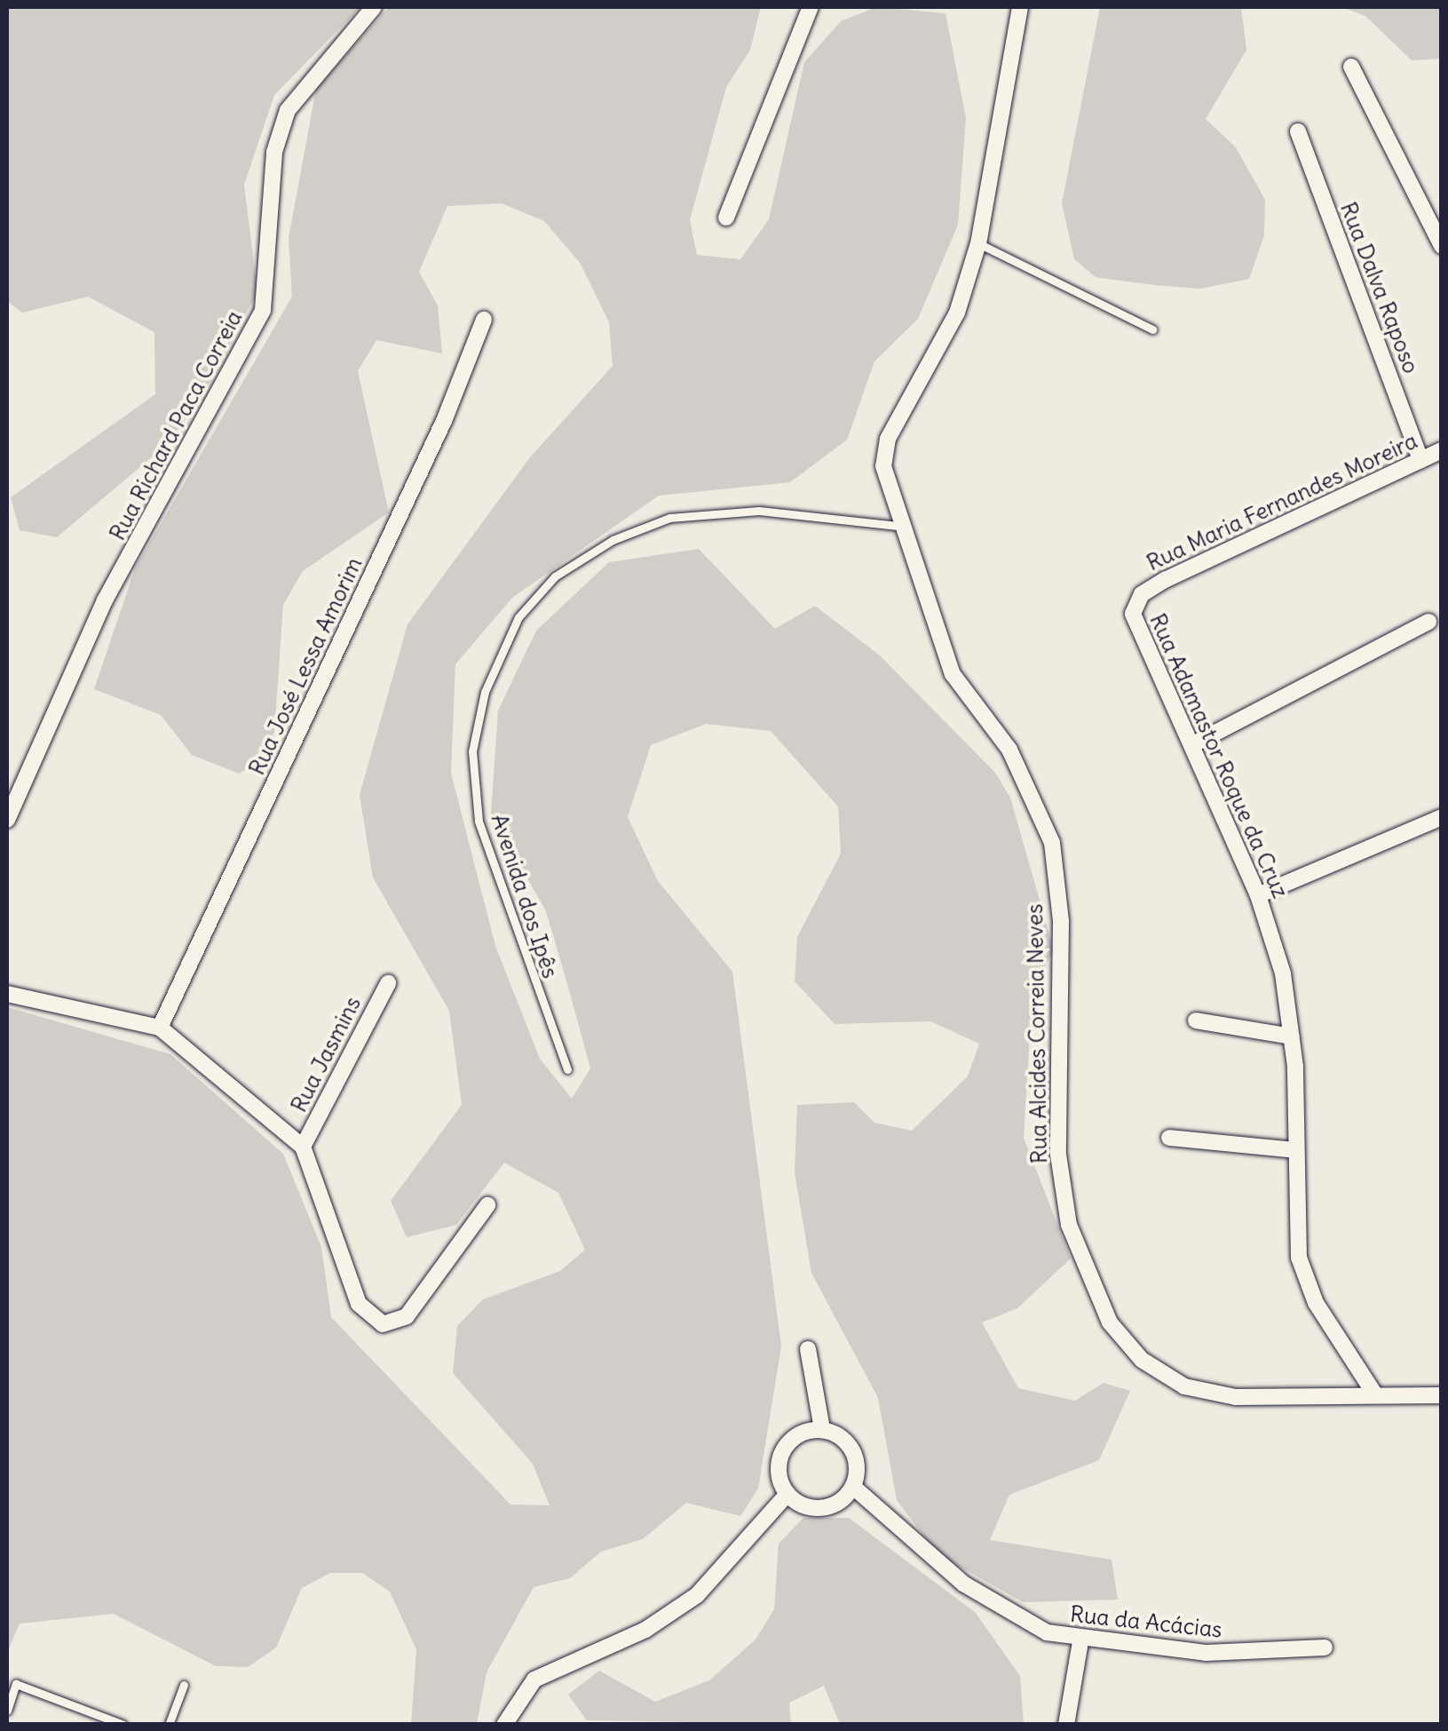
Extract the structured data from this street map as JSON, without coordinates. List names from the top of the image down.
{
  "streets": {
    "street": [
      "Rua Dalva Raposo",
      "Rua Richard Paca Correia",
      "Rua Maria Fernandes Moreira",
      "Rua José Lessa Amorim",
      "Rua Adamastor Roque da Cruz",
      "Rua Alcides Correia Neves",
      "Rua Jasmins",
      "Rua da Acácias"
    ],
    "lane": ["Avenida dos Ipês"]
  },
  "crossings": [
    ["Rua Dalva Raposo", "Rua Maria Fernandes Moreira"],
    ["Rua Maria Fernandes Moreira", "Rua Adamastor Roque da Cruz"],
    ["Rua Adamastor Roque da Cruz", "Rua Alcides Correia Neves"],
    ["Avenida dos Ipês", "Rua Alcides Correia Neves"]
  ]
}
